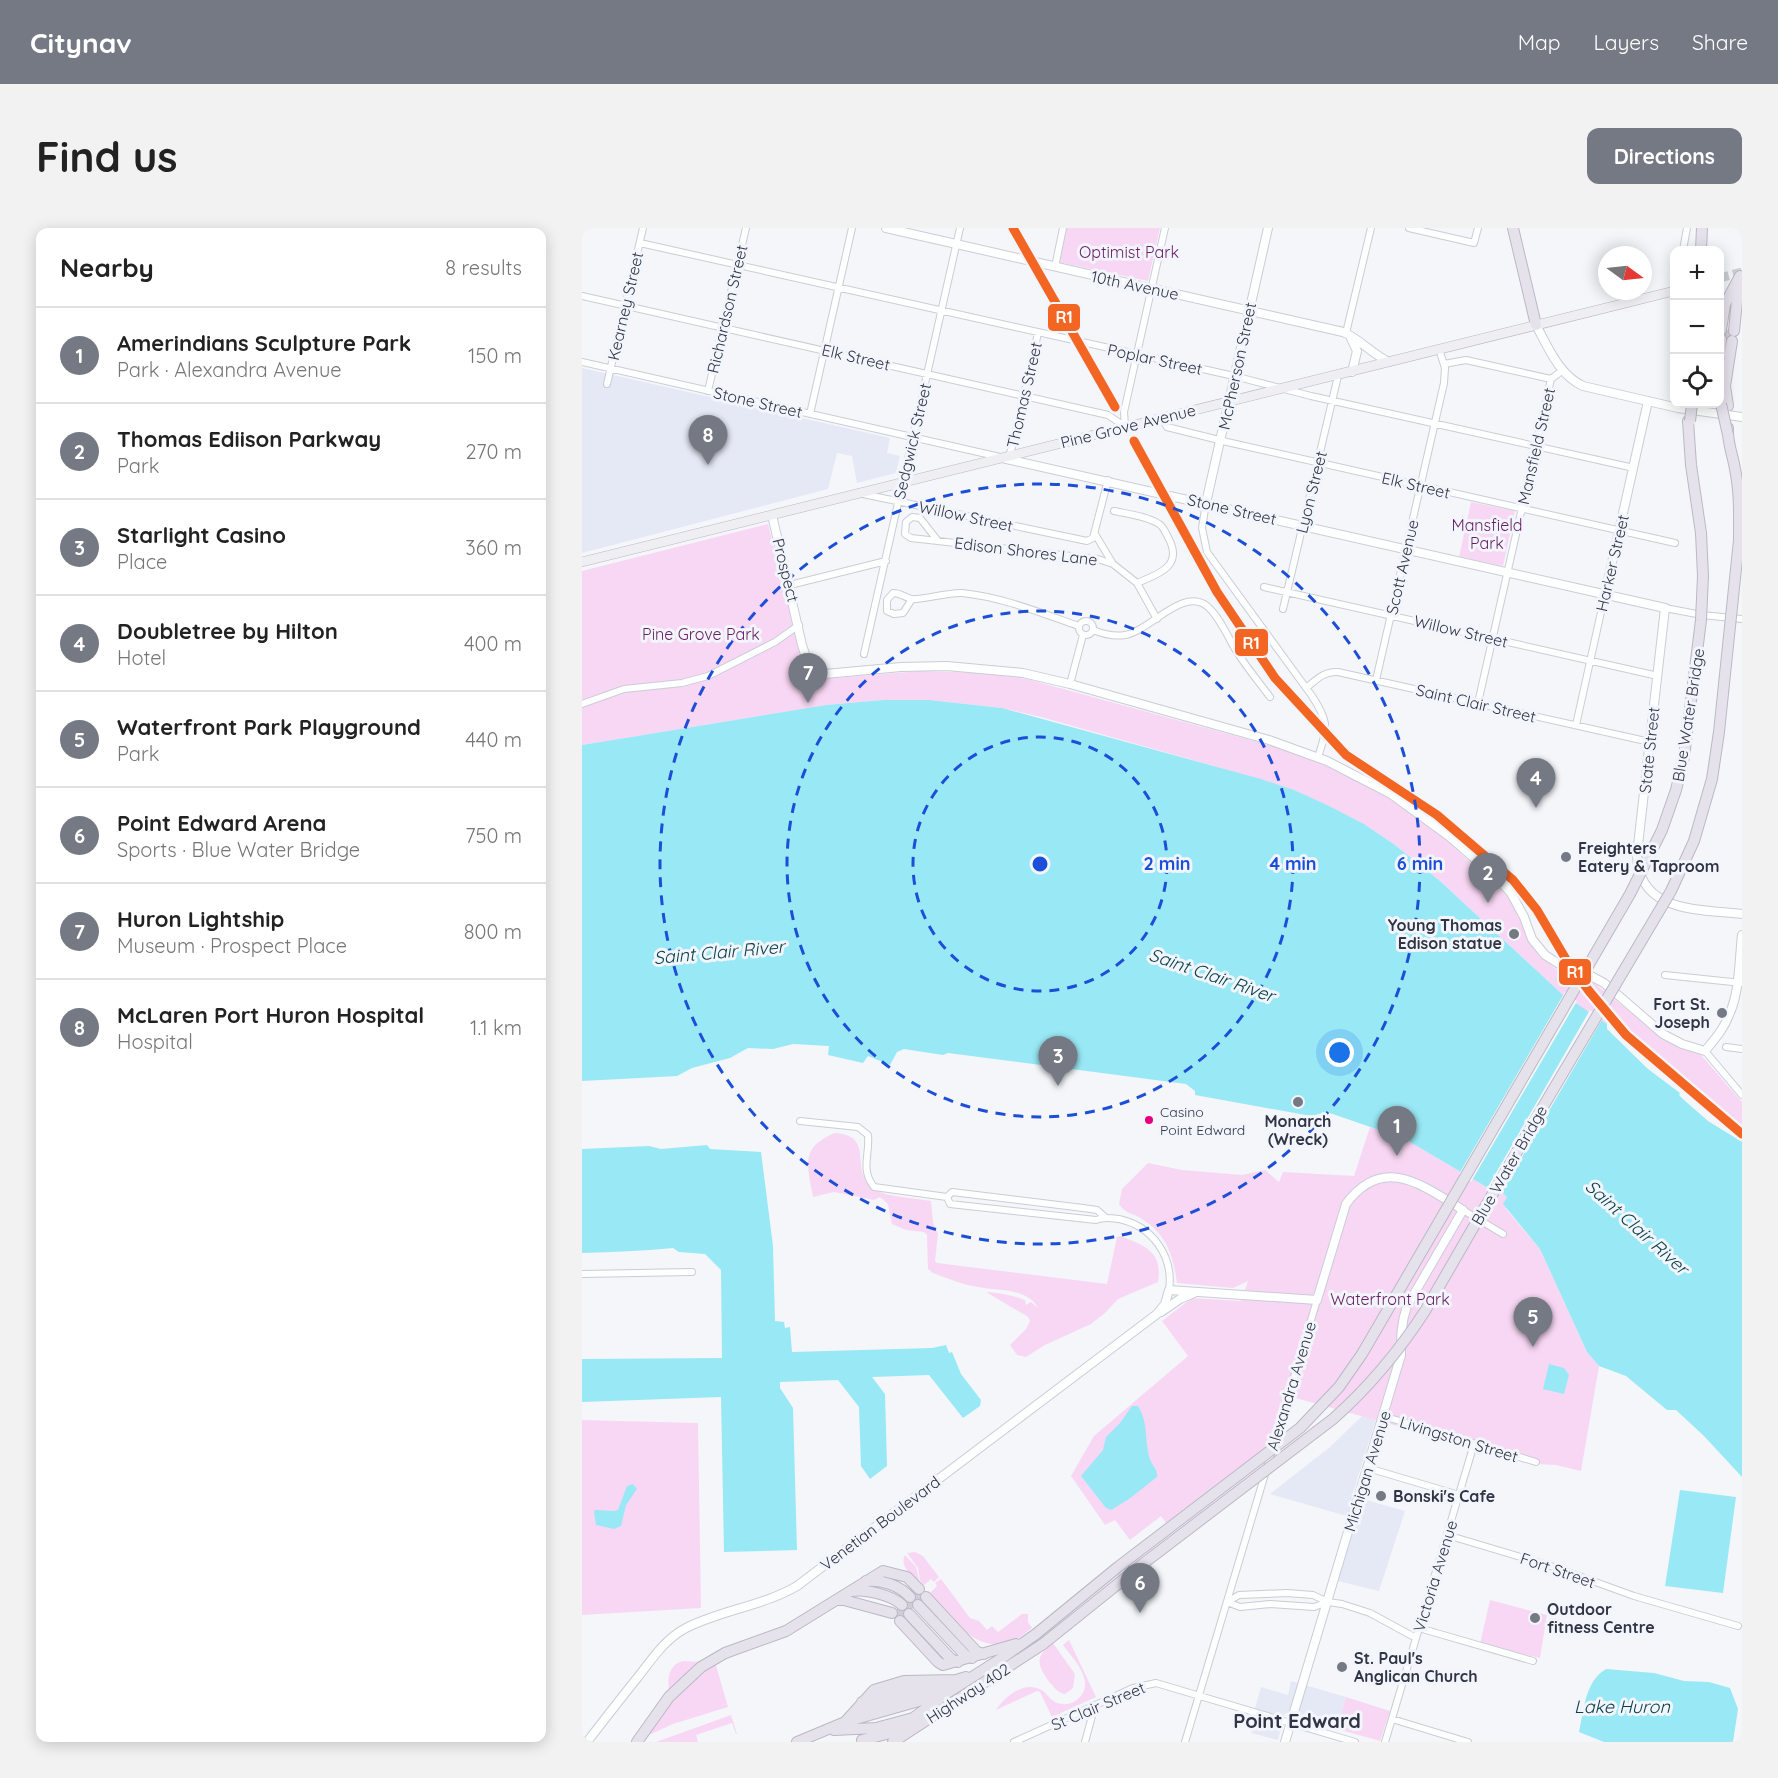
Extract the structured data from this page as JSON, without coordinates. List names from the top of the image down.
{
  "streets": {
    "highway": ["Blue Water Bridge", "Highway 402"],
    "main road": ["Pine Grove Avenue"],
    "street": [
      "10th Avenue",
      "Kearney Street",
      "Richardson Street",
      "Elk Street",
      "Poplar Street",
      "McPherson Street",
      "Thomas Street",
      "Stone Street",
      "Sedgwick Street",
      "Mansfield Street",
      "Lyon Street",
      "Willow Street",
      "Edison Shores Lane",
      "Harker Street",
      "Scott Avenue",
      "Prospect",
      "Saint Clair Street",
      "State Street",
      "Alexandra Avenue",
      "Livingston Street",
      "Michigan Avenue",
      "Venetian Boulevard",
      "Fort Street",
      "Victoria Avenue",
      "St Clair Street"
    ]
  },
  "crossings": [
    ["10th Avenue", "McPherson Street"],
    ["10th Avenue", "Pine Grove Avenue"],
    ["10th Avenue", "Sedgwick Street"],
    ["Kearney Street", "Elk Street"],
    ["Kearney Street", "Poplar Street"],
    ["Kearney Street", "Stone Street"],
    ["Richardson Street", "Elk Street"],
    ["Richardson Street", "Poplar Street"],
    ["Richardson Street", "Stone Street"],
    ["Elk Street", "McPherson Street"],
    ["Elk Street", "Thomas Street"],
    ["Elk Street", "Pine Grove Avenue"],
    ["Elk Street", "Sedgwick Street"],
    ["Elk Street", "Mansfield Street"],
    ["Elk Street", "Lyon Street"],
    ["Elk Street", "Harker Street"],
    ["Elk Street", "Scott Avenue"],
    ["Poplar Street", "McPherson Street"],
    ["Poplar Street", "Thomas Street"],
    ["Poplar Street", "Pine Grove Avenue"],
    ["Poplar Street", "Sedgwick Street"],
    ["Poplar Street", "Mansfield Street"],
    ["Poplar Street", "Lyon Street"],
    ["Poplar Street", "Harker Street"],
    ["Poplar Street", "Scott Avenue"],
    ["McPherson Street", "Stone Street"],
    ["McPherson Street", "Pine Grove Avenue"],
    ["Thomas Street", "Stone Street"],
    ["Thomas Street", "Pine Grove Avenue"],
    ["Stone Street", "Pine Grove Avenue"],
    ["Stone Street", "Sedgwick Street"],
    ["Stone Street", "Mansfield Street"],
    ["Stone Street", "Lyon Street"],
    ["Stone Street", "Harker Street"],
    ["Stone Street", "Scott Avenue"],
    ["Stone Street", "State Street"],
    ["Pine Grove Avenue", "Sedgwick Street"],
    ["Pine Grove Avenue", "Lyon Street"],
    ["Pine Grove Avenue", "Willow Street"],
    ["Pine Grove Avenue", "Scott Avenue"],
    ["Pine Grove Avenue", "Prospect"],
    ["Sedgwick Street", "Willow Street"],
    ["Mansfield Street", "Willow Street"],
    ["Mansfield Street", "Saint Clair Street"],
    ["Lyon Street", "Willow Street"],
    ["Willow Street", "Edison Shores Lane"],
    ["Willow Street", "Harker Street"],
    ["Willow Street", "Scott Avenue"],
    ["Willow Street", "State Street"],
    ["Harker Street", "Saint Clair Street"],
    ["Scott Avenue", "Saint Clair Street"],
    ["Saint Clair Street", "State Street"],
    ["Blue Water Bridge", "Highway 402"],
    ["Alexandra Avenue", "Michigan Avenue"],
    ["Alexandra Avenue", "St Clair Street"],
    ["Livingston Street", "Michigan Avenue"],
    ["Livingston Street", "Victoria Avenue"],
    ["Michigan Avenue", "St Clair Street"],
    ["Fort Street", "Victoria Avenue"]
  ],
  "districts": ["Point Edward"],
  "water": ["Saint Clair River", "Lake Huron"],
  "parks": [
    "Optimist Park",
    "Mansfield Park",
    "Pine Grove Park",
    "Waterfront Park"
  ],
  "places": [
    "Freighters Eatery & Taproom",
    "Young Thomas Edison statue",
    "Fort St. Joseph",
    "Monarch (Wreck)",
    "Casino Point Edward",
    "Bonski's Cafe",
    "Outdoor fitness Centre",
    "St. Paul's Anglican Church"
  ],
  "lines": ["transit line R1"],
  "north": "right",
  "page": {
    "header": "Citynav",
    "nav": ["Map", "Layers", "Share"],
    "buttons": "Directions",
    "title": "Find us",
    "heading": ["Nearby", "8 results"],
    "map_buttons": ["+", "−"],
    "list": [
      {
        "mark": "1",
        "name": "Amerindians Sculpture Park",
        "note": "Park · Alexandra Avenue",
        "value": "150 m"
      },
      {
        "mark": "2",
        "name": "Thomas Ediison Parkway",
        "note": "Park",
        "value": "270 m"
      },
      {
        "mark": "3",
        "name": "Starlight Casino",
        "note": "Place",
        "value": "360 m"
      },
      {
        "mark": "4",
        "name": "Doubletree by Hilton",
        "note": "Hotel",
        "value": "400 m"
      },
      {
        "mark": "5",
        "name": "Waterfront Park Playground",
        "note": "Park",
        "value": "440 m"
      },
      {
        "mark": "6",
        "name": "Point Edward Arena",
        "note": "Sports · Blue Water Bridge",
        "value": "750 m"
      },
      {
        "mark": "7",
        "name": "Huron Lightship",
        "note": "Museum · Prospect Place",
        "value": "800 m"
      },
      {
        "mark": "8",
        "name": "McLaren Port Huron Hospital",
        "note": "Hospital",
        "value": "1.1 km"
      }
    ],
    "pins": [
      "8",
      "7",
      "4",
      "2",
      "3",
      "1",
      "5",
      "6"
    ]
  },
  "rings": ["2 min", "4 min", "6 min"]
}
